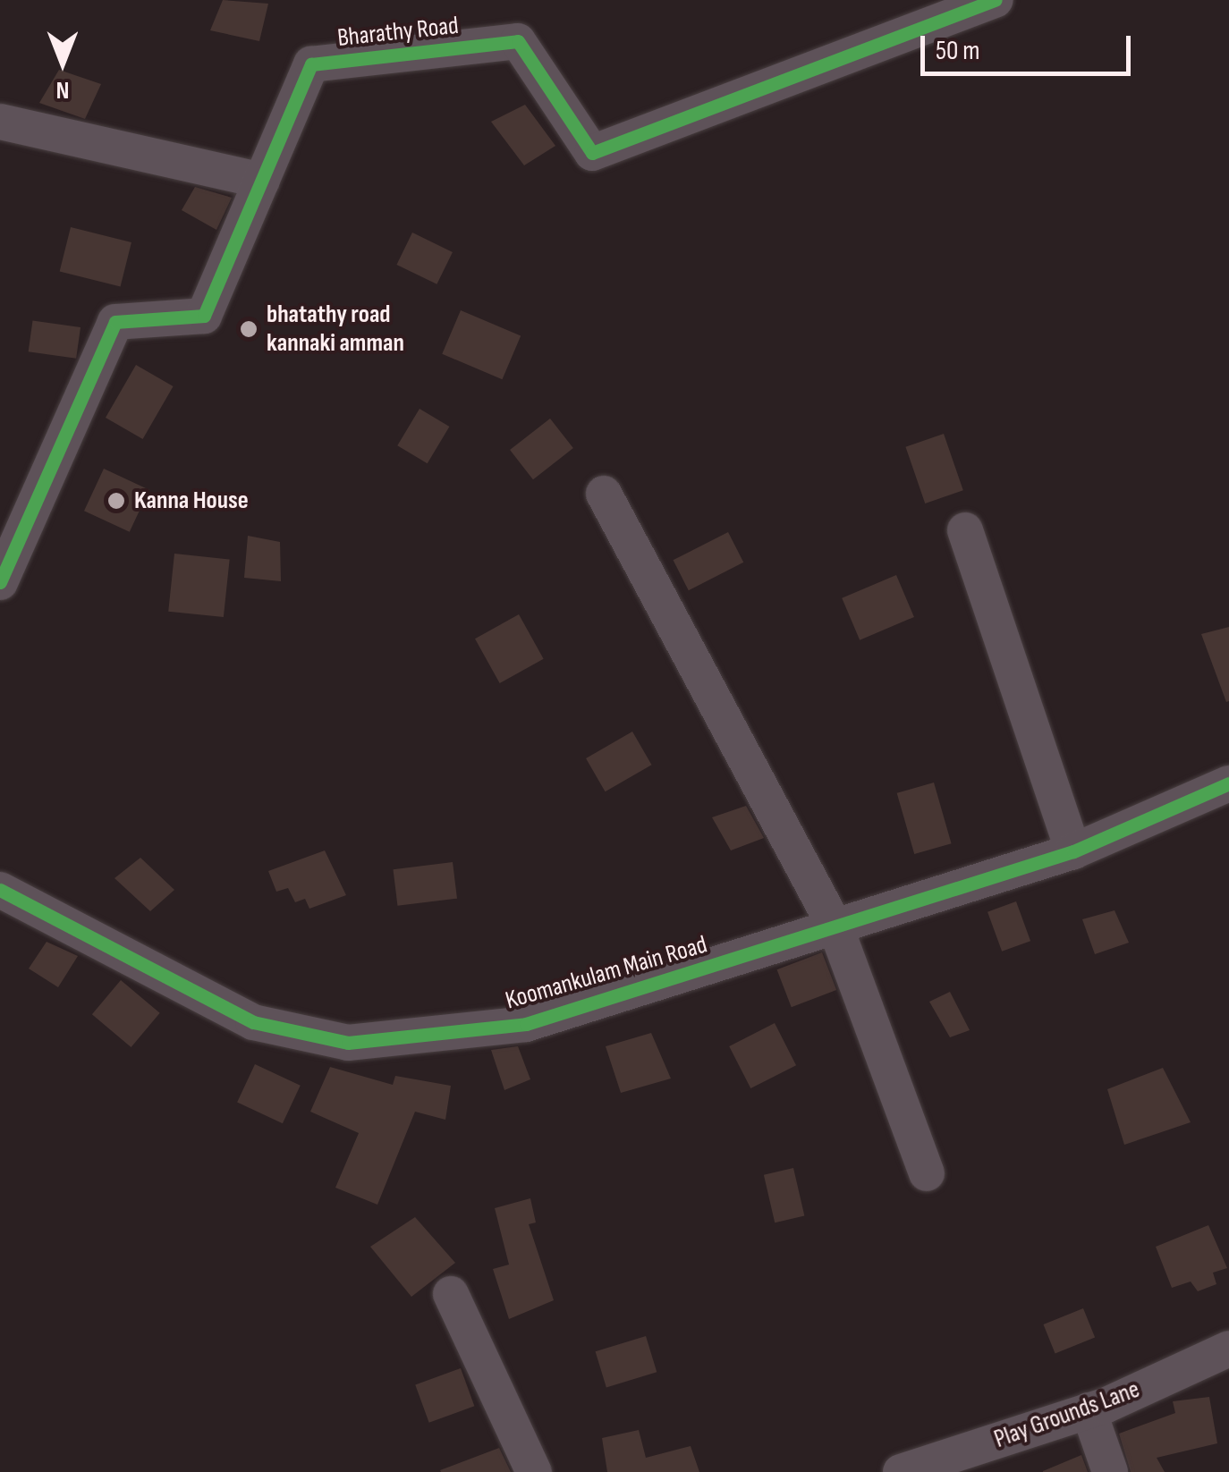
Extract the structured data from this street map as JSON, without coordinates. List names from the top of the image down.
{
  "streets": {
    "street": ["Bharathy Road", "Koomankulam Main Road", "Play Grounds Lane"]
  },
  "places": ["bhatathy road kannaki amman", "Kanna House"],
  "scale_bar": "50 m",
  "north": "bottom"
}
